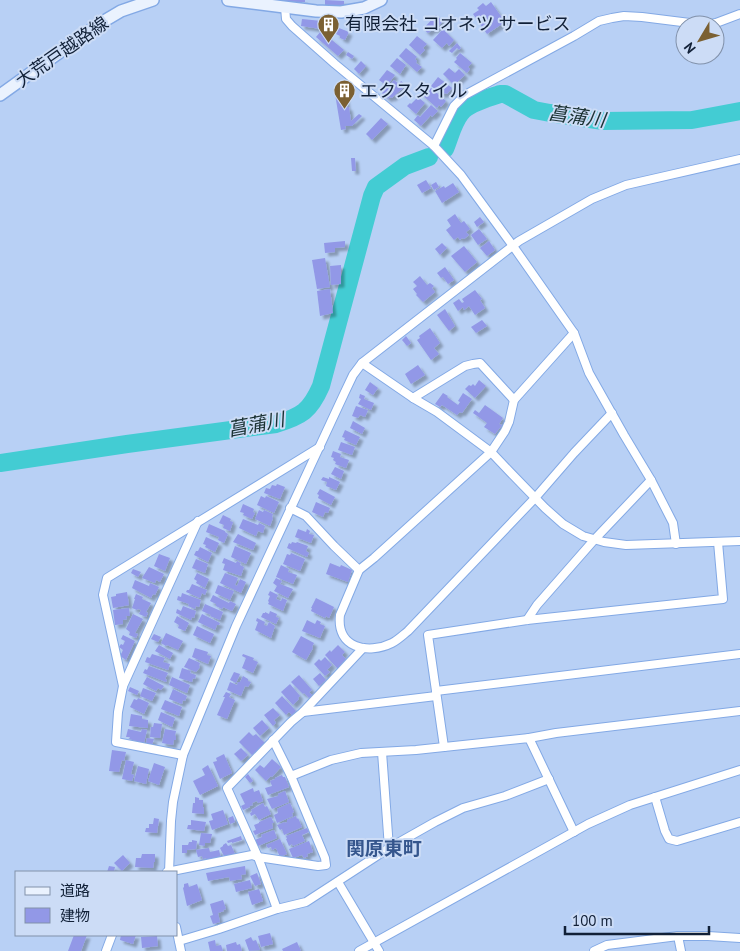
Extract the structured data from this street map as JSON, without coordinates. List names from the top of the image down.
{
  "streets": {
    "main road": ["大荒戸越路線"]
  },
  "districts": ["関原東町"],
  "water": ["菖蒲川"],
  "places": {
    "building": ["有限会社 コオネツ サービス", "エクスタイル"]
  },
  "legend": ["道路", "建物"],
  "scale_bar": "100 m",
  "north": "bottom left"
}
